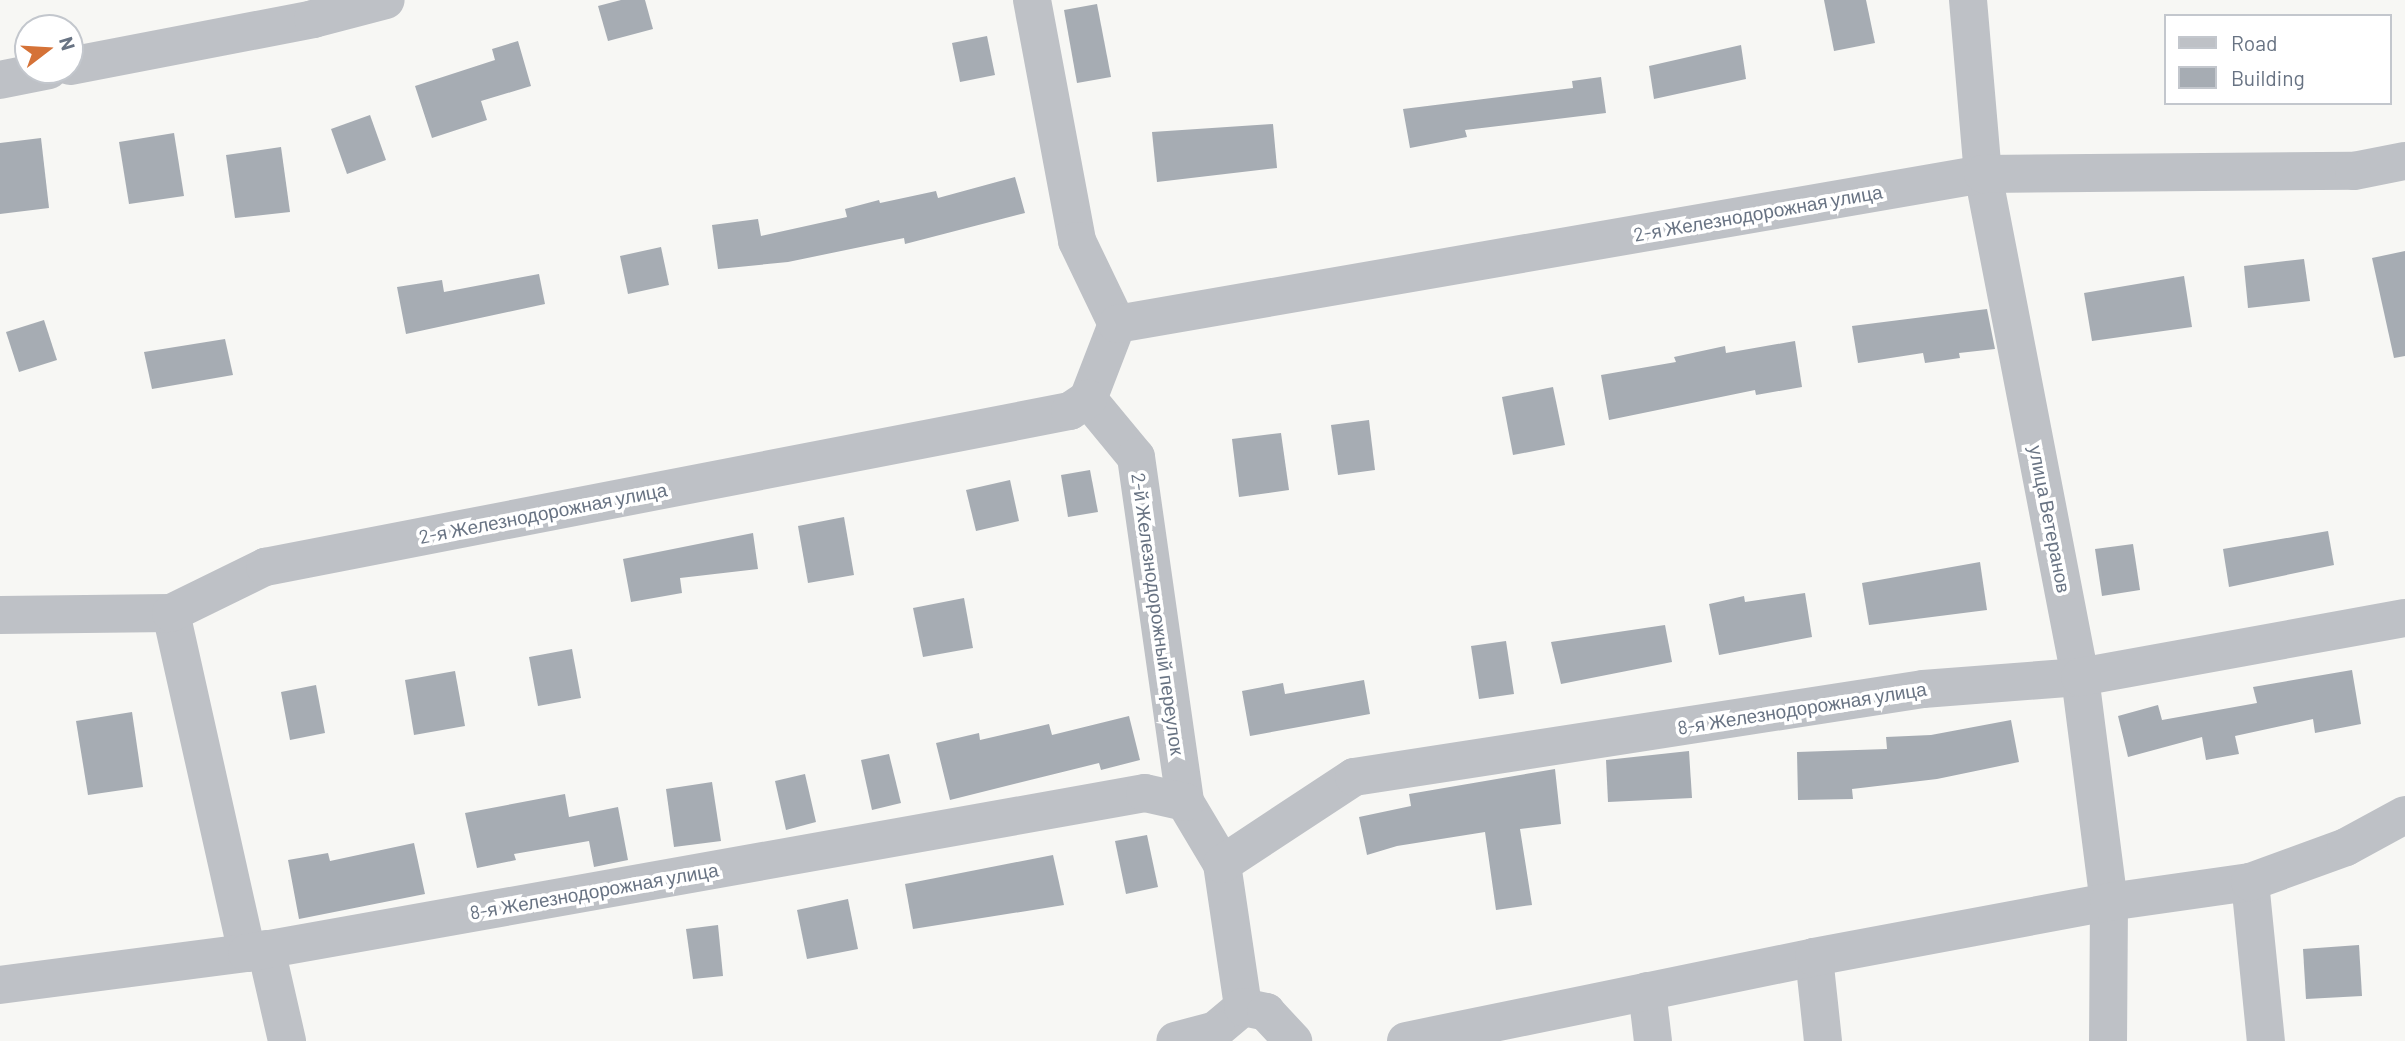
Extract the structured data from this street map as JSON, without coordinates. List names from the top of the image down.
{
  "streets": {
    "street": [
      "2-я Железнодорожная улица",
      "улица Ветеранов",
      "2-й Железнодорожный переулок",
      "8-я Железнодорожная улица"
    ]
  },
  "crossings": [
    ["2-я Железнодорожная улица", "улица Ветеранов"],
    ["2-я Железнодорожная улица", "2-й Железнодорожный переулок"],
    ["улица Ветеранов", "8-я Железнодорожная улица"],
    ["2-й Железнодорожный переулок", "8-я Железнодорожная улица"]
  ],
  "legend": ["Road", "Building"],
  "north": "right"
}
